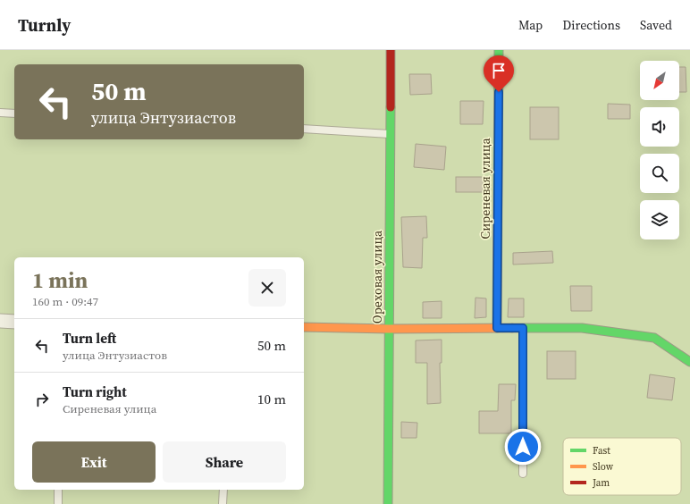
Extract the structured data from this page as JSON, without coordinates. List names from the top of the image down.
{
  "streets": {
    "street": ["Сиреневая улица", "Ореховая улица"]
  },
  "legend": ["Fast", "Slow", "Jam"],
  "north": "bottom left",
  "page": {
    "header": "Turnly",
    "nav": ["Map", "Directions", "Saved"],
    "turn": ["50 m", "улица Энтузиастов"],
    "heading": ["1 min", "160 m · 09:47"],
    "list": [
      {
        "name": "Turn left",
        "note": "улица Энтузиастов",
        "value": "50 m"
      },
      {
        "name": "Turn right",
        "note": "Сиреневая улица",
        "value": "10 m"
      }
    ],
    "buttons": ["Exit", "Share"]
  }
}
